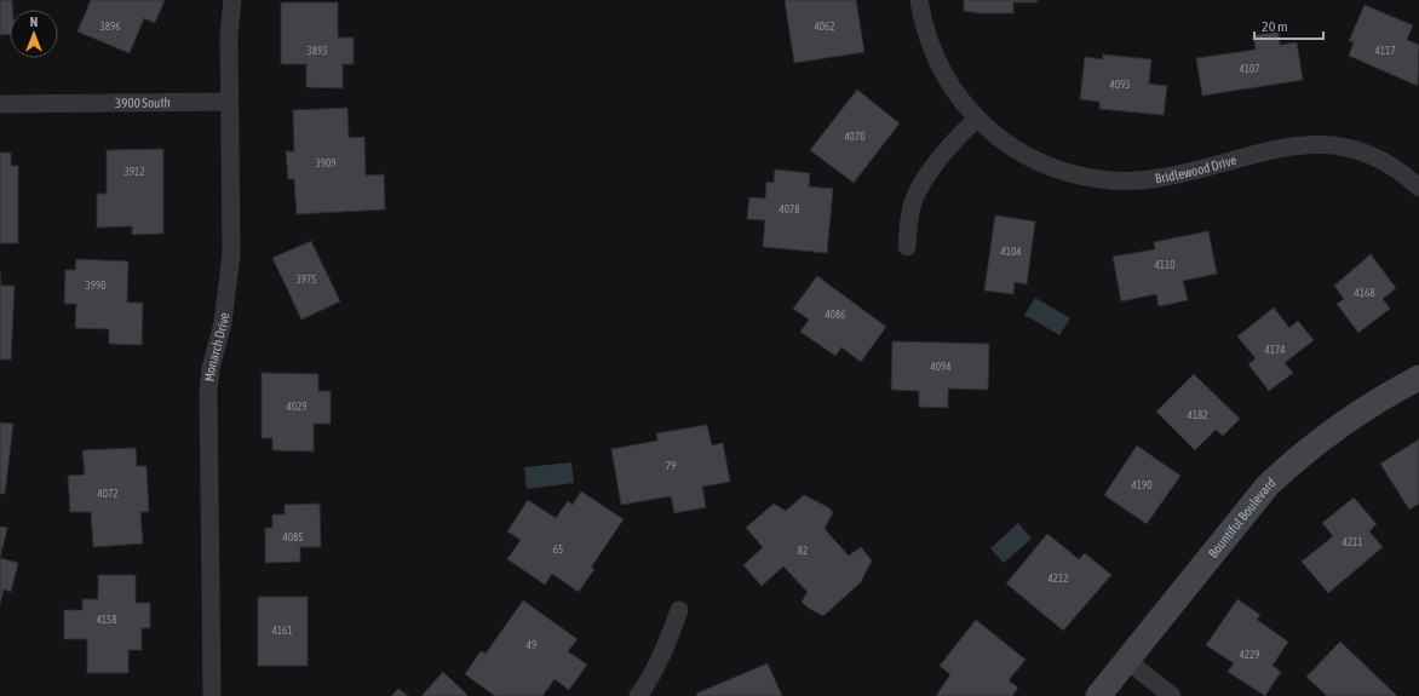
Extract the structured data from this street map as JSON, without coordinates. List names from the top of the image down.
{
  "streets": {
    "main road": ["Bountiful Boulevard"],
    "street": ["3900 South", "Bridlewood Drive", "Monarch Drive"]
  },
  "crossings": [
    ["3900 South", "Monarch Drive"]
  ],
  "house_numbers": [
    "3896",
    "4062",
    "3893",
    "4117",
    "4107",
    "4093",
    "4070",
    "3909",
    "3912",
    "4078",
    "4104",
    "4110",
    "3975",
    "3990",
    "4168",
    "4086",
    "4174",
    "4094",
    "4029",
    "4182",
    "79",
    "4190",
    "4072",
    "4085",
    "4211",
    "65",
    "82",
    "4212",
    "4158",
    "4161",
    "49",
    "4229"
  ],
  "scale_bar": "20 m",
  "north": "top"
}
